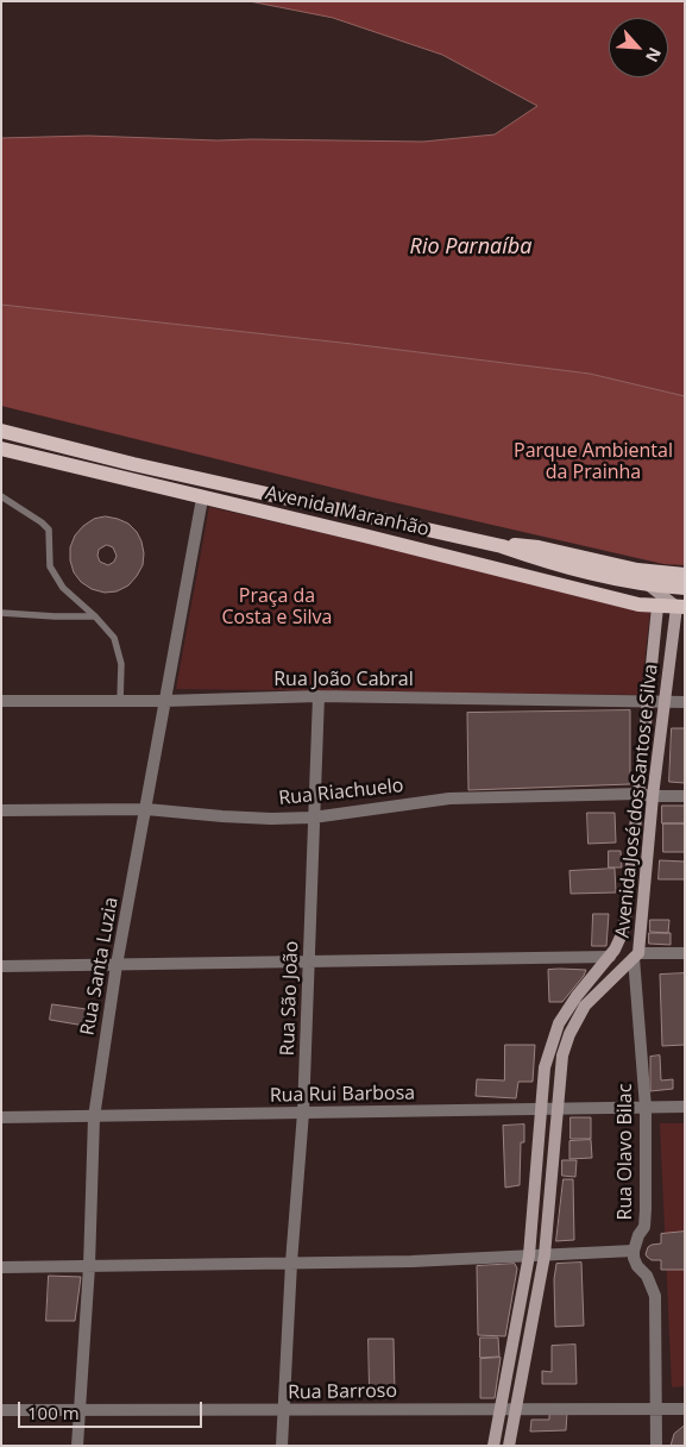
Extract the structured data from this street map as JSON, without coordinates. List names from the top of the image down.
{
  "streets": {
    "main road": ["Avenida Maranhão", "Avenida José dos Santos e Silva"],
    "street": [
      "Rua João Cabral",
      "Rua Riachuelo",
      "Rua Santa Luzia",
      "Rua São João",
      "Rua Rui Barbosa",
      "Rua Olavo Bilac",
      "Rua Barroso"
    ]
  },
  "crossings": [
    ["Avenida Maranhão", "Avenida José dos Santos e Silva"],
    ["Avenida Maranhão", "Rua Santa Luzia"],
    ["Rua João Cabral", "Avenida José dos Santos e Silva"],
    ["Rua João Cabral", "Rua Santa Luzia"],
    ["Rua João Cabral", "Rua São João"],
    ["Rua Riachuelo", "Avenida José dos Santos e Silva"],
    ["Rua Riachuelo", "Rua Santa Luzia"],
    ["Rua Riachuelo", "Rua São João"],
    ["Avenida José dos Santos e Silva", "Rua Rui Barbosa"],
    ["Avenida José dos Santos e Silva", "Rua Olavo Bilac"],
    ["Avenida José dos Santos e Silva", "Rua Barroso"],
    ["Rua Santa Luzia", "Rua Rui Barbosa"],
    ["Rua Santa Luzia", "Rua Barroso"],
    ["Rua São João", "Rua Rui Barbosa"],
    ["Rua São João", "Rua Barroso"],
    ["Rua Rui Barbosa", "Rua Olavo Bilac"]
  ],
  "water": ["Rio Parnaíba"],
  "parks": ["Parque Ambiental da Prainha", "Praça da Costa e Silva"],
  "scale_bar": "100 m",
  "north": "bottom right"
}
